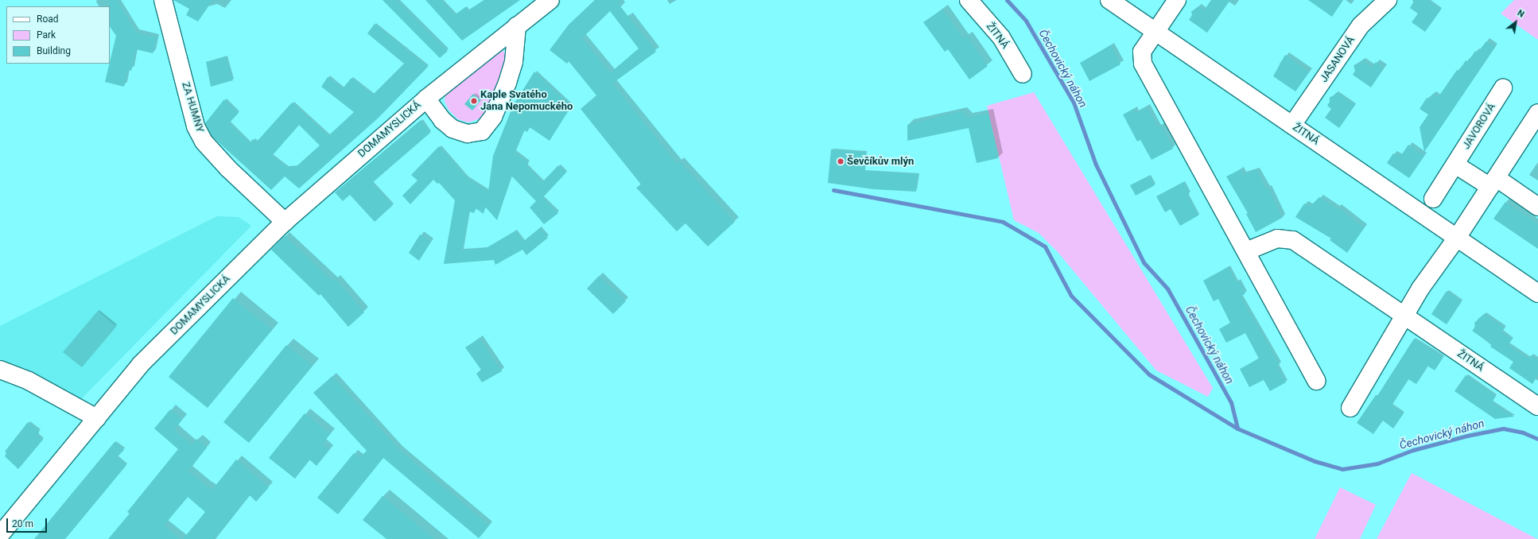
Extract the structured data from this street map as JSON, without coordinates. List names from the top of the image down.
{
  "streets": {
    "street": [
      "ŽITNÁ",
      "JASANOVÁ",
      "ZA HUMNY",
      "JAVOROVÁ",
      "DOMAMYSLICKÁ"
    ]
  },
  "crossings": [
    ["ŽITNÁ", "JASANOVÁ"],
    ["ZA HUMNY", "DOMAMYSLICKÁ"]
  ],
  "water": ["Čechovický náhon"],
  "places": ["Kaple Svatého Jana Nepomuckého", "Ševčíkův mlýn"],
  "legend": ["Road", "Park", "Building"],
  "scale_bar": "20 m",
  "north": "top right"
}
